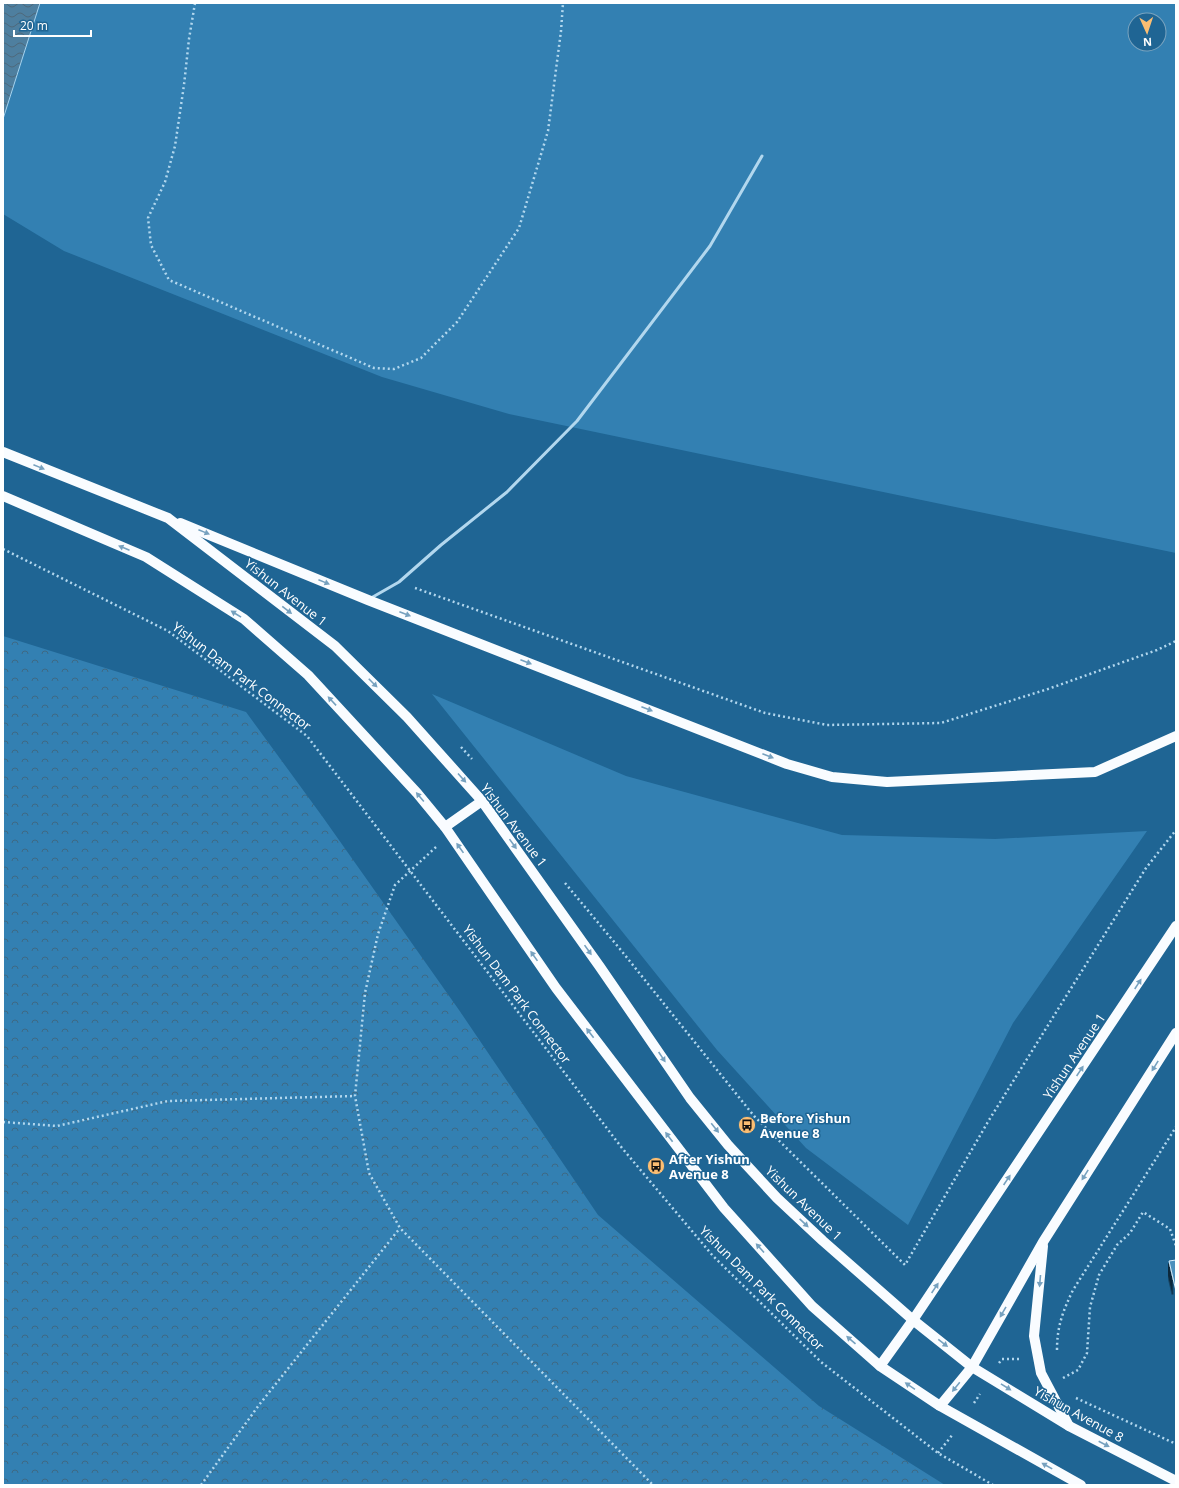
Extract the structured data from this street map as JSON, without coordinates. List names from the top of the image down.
{
  "streets": {
    "main road": ["Yishun Avenue 1", "Yishun Avenue 8"],
    "path": ["Yishun Dam Park Connector"]
  },
  "crossings": [
    ["Yishun Avenue 1", "Yishun Avenue 8"]
  ],
  "places": {
    "bus stop": ["Before Yishun Avenue 8", "After Yishun Avenue 8"]
  },
  "scale_bar": "20 m",
  "north": "bottom"
}
